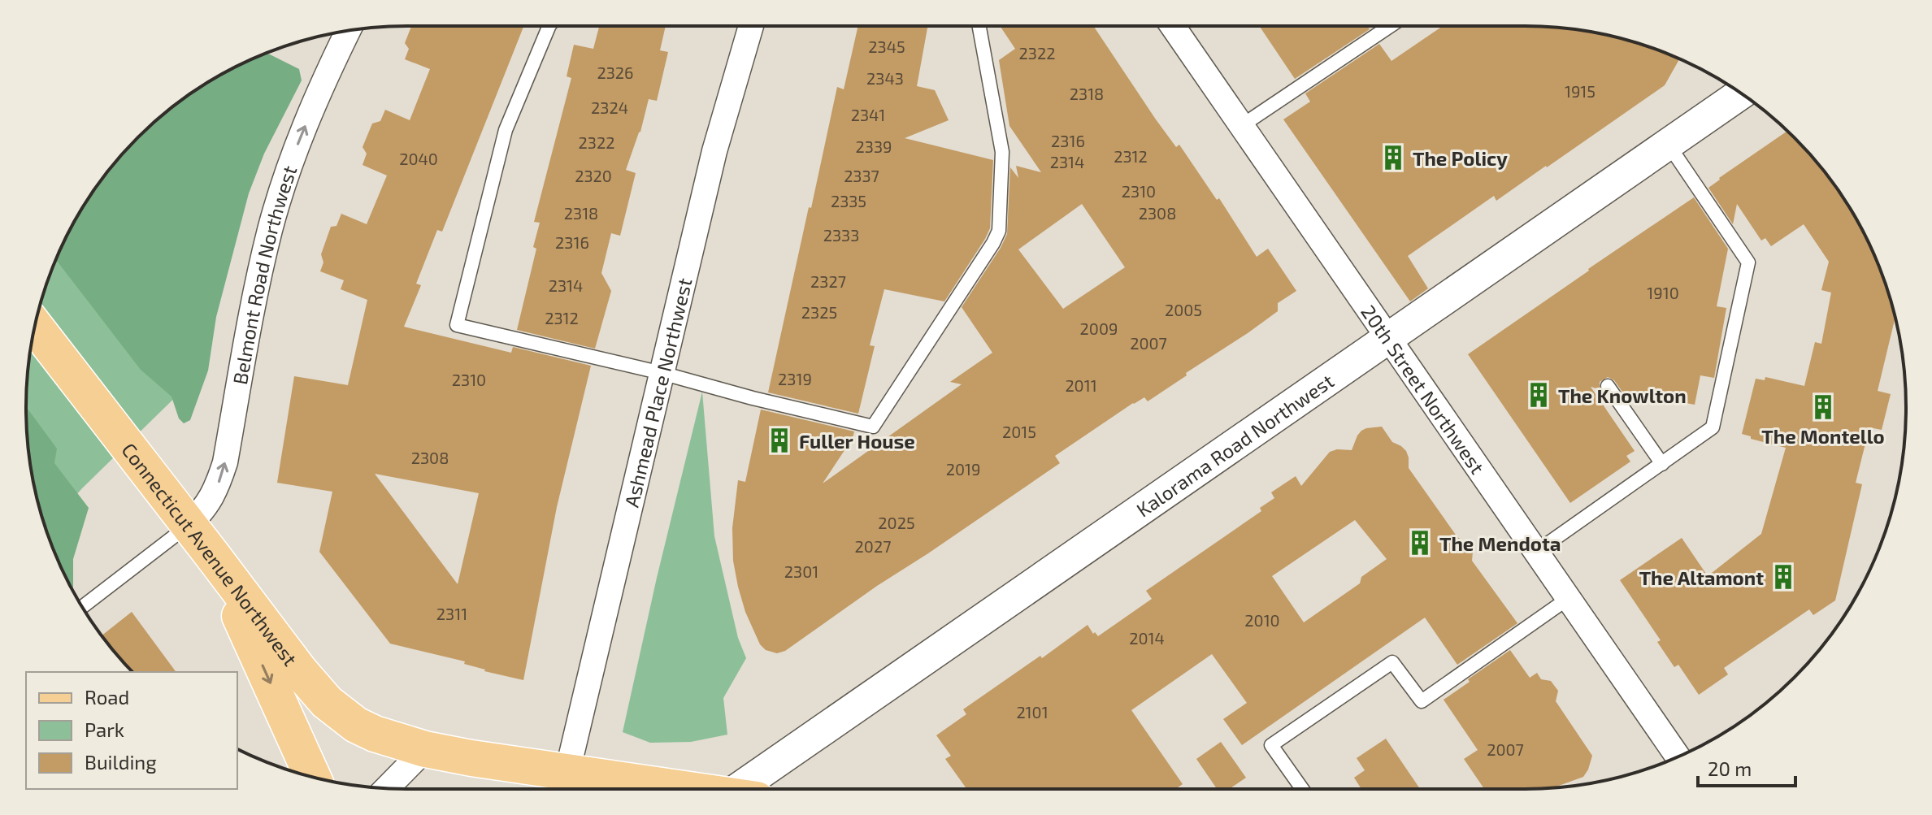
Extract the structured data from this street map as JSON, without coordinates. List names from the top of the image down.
{
  "streets": {
    "main road": ["Connecticut Avenue Northwest"],
    "street": [
      "Belmont Road Northwest",
      "20th Street Northwest",
      "Ashmead Place Northwest",
      "Kalorama Road Northwest"
    ]
  },
  "crossings": [
    ["Belmont Road Northwest", "Connecticut Avenue Northwest"],
    ["20th Street Northwest", "Kalorama Road Northwest"],
    ["Ashmead Place Northwest", "Connecticut Avenue Northwest"]
  ],
  "one_way": ["Belmont Road Northwest"],
  "places": {
    "building": [
      "The Policy",
      "The Knowlton",
      "The Montello",
      "Fuller House",
      "The Mendota",
      "The Altamont"
    ]
  },
  "house_numbers": [
    "2345",
    "2322",
    "2326",
    "2343",
    "1915",
    "2318",
    "2324",
    "2341",
    "2316",
    "2322",
    "2339",
    "2312",
    "2040",
    "2314",
    "2320",
    "2337",
    "2310",
    "2335",
    "2318",
    "2308",
    "2333",
    "2316",
    "2327",
    "2314",
    "1910",
    "2005",
    "2325",
    "2312",
    "2009",
    "2007",
    "2319",
    "2310",
    "2011",
    "2015",
    "2308",
    "2019",
    "2025",
    "2027",
    "2301",
    "2311",
    "2010",
    "2014",
    "2101",
    "2007"
  ],
  "legend": ["Road", "Park", "Building"],
  "scale_bar": "20 m"
}
